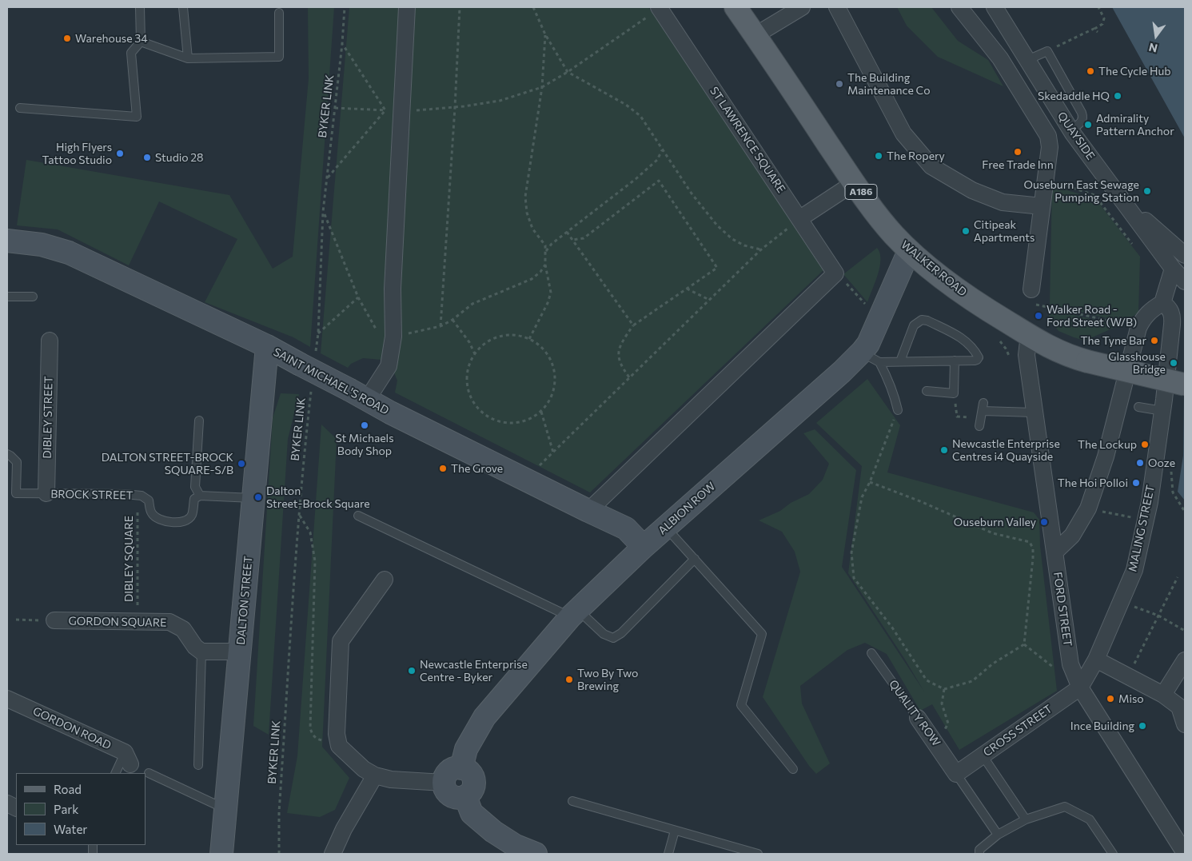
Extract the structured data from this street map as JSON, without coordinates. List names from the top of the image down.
{
  "streets": {
    "main road": ["A186", "WALKER ROAD"],
    "street": [
      "QUAYSIDE",
      "ST LAWRENCE SQUARE",
      "SAINT MICHAEL'S ROAD",
      "DIBLEY STREET",
      "ALBION ROW",
      "MALING STREET",
      "DALTON STREET",
      "FORD STREET",
      "GORDON SQUARE",
      "QUALITY ROW",
      "GORDON ROAD",
      "CROSS STREET"
    ],
    "lane": ["BROCK STREET"],
    "path": ["BYKER LINK", "DIBLEY SQUARE"]
  },
  "crossings": [
    ["BYKER LINK", "SAINT MICHAEL'S ROAD"],
    ["QUAYSIDE", "MALING STREET"],
    ["ST LAWRENCE SQUARE", "SAINT MICHAEL'S ROAD"],
    ["WALKER ROAD", "ALBION ROW"],
    ["WALKER ROAD", "FORD STREET"],
    ["SAINT MICHAEL'S ROAD", "ALBION ROW"],
    ["SAINT MICHAEL'S ROAD", "DALTON STREET"],
    ["DIBLEY STREET", "BROCK STREET"],
    ["BROCK STREET", "DIBLEY SQUARE"],
    ["MALING STREET", "FORD STREET"],
    ["MALING STREET", "CROSS STREET"],
    ["DIBLEY SQUARE", "GORDON SQUARE"],
    ["FORD STREET", "CROSS STREET"],
    ["QUALITY ROW", "CROSS STREET"]
  ],
  "places": [
    "Warehouse 34",
    "The Cycle Hub",
    "The Building Maintenance Co",
    "Skedaddle HQ",
    "Admirality Pattern Anchor",
    "Free Trade Inn",
    "High Flyers Tattoo Studio",
    "The Ropery",
    "Studio 28",
    "Ouseburn East Sewage Pumping Station",
    "Citipeak Apartments",
    "Walker Road - Ford Street (W/B)",
    "The Tyne Bar",
    "Glasshouse Bridge",
    "St Michaels Body Shop",
    "The Lockup",
    "Newcastle Enterprise Centres i4 Quayside",
    "Ooze",
    "DALTON STREET-BROCK SQUARE-S/B",
    "The Grove",
    "The Hoi Polloi",
    "Dalton Street-Brock Square",
    "Ouseburn Valley",
    "Newcastle Enterprise Centre - Byker",
    "Two By Two Brewing",
    "Miso",
    "Ince Building"
  ],
  "legend": ["Road", "Park", "Water"],
  "north": "bottom"
}
